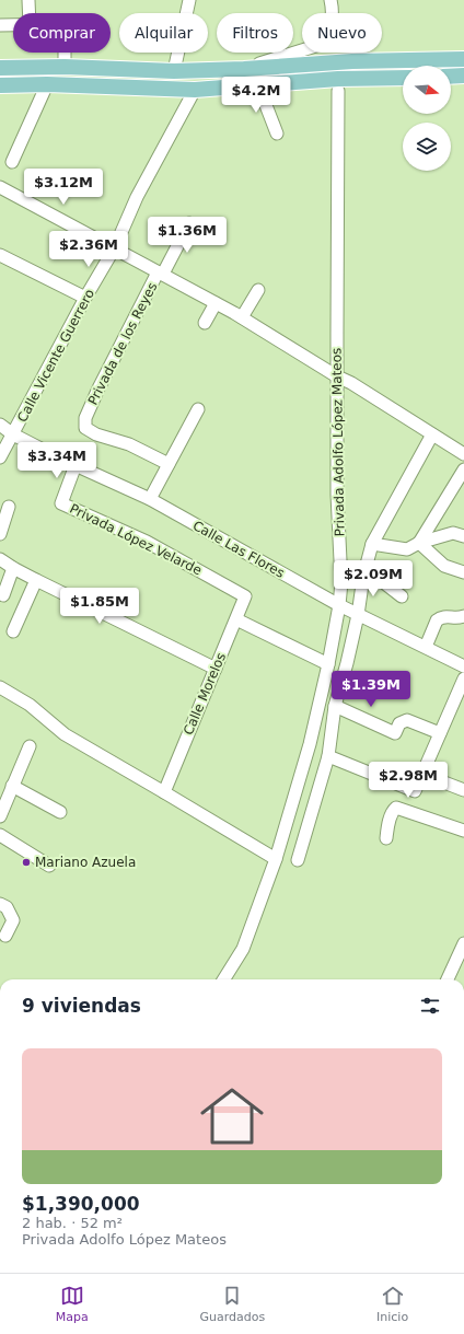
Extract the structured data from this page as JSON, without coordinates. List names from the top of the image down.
{
  "streets": {
    "street": [
      "Privada de los Reyes",
      "Calle Vicente Guerrero",
      "Privada Adolfo López Mateos",
      "Privada López Velarde",
      "Calle Las Flores",
      "Calle Morelos"
    ]
  },
  "crossings": [
    ["Calle Vicente Guerrero", "Calle Las Flores"],
    ["Privada Adolfo López Mateos", "Calle Las Flores"],
    ["Privada López Velarde", "Calle Las Flores"],
    ["Privada López Velarde", "Calle Morelos"]
  ],
  "places": ["Mariano Azuela"],
  "north": "right",
  "page": {
    "chip": [
      "Comprar",
      "Alquilar",
      "Filtros",
      "Nuevo"
    ],
    "price": [
      "$4.2M",
      "$3.12M",
      "$1.36M",
      "$2.36M",
      "$3.34M",
      "$2.09M",
      "$1.85M",
      "$1.39M",
      "$2.98M"
    ],
    "heading": "9 viviendas",
    "list": [
      {
        "name": "$1,390,000",
        "note": "2 hab. · 52 m² · Privada Adolfo López Mateos"
      }
    ],
    "tabs": ["Mapa", "Guardados", "Inicio"]
  }
}
